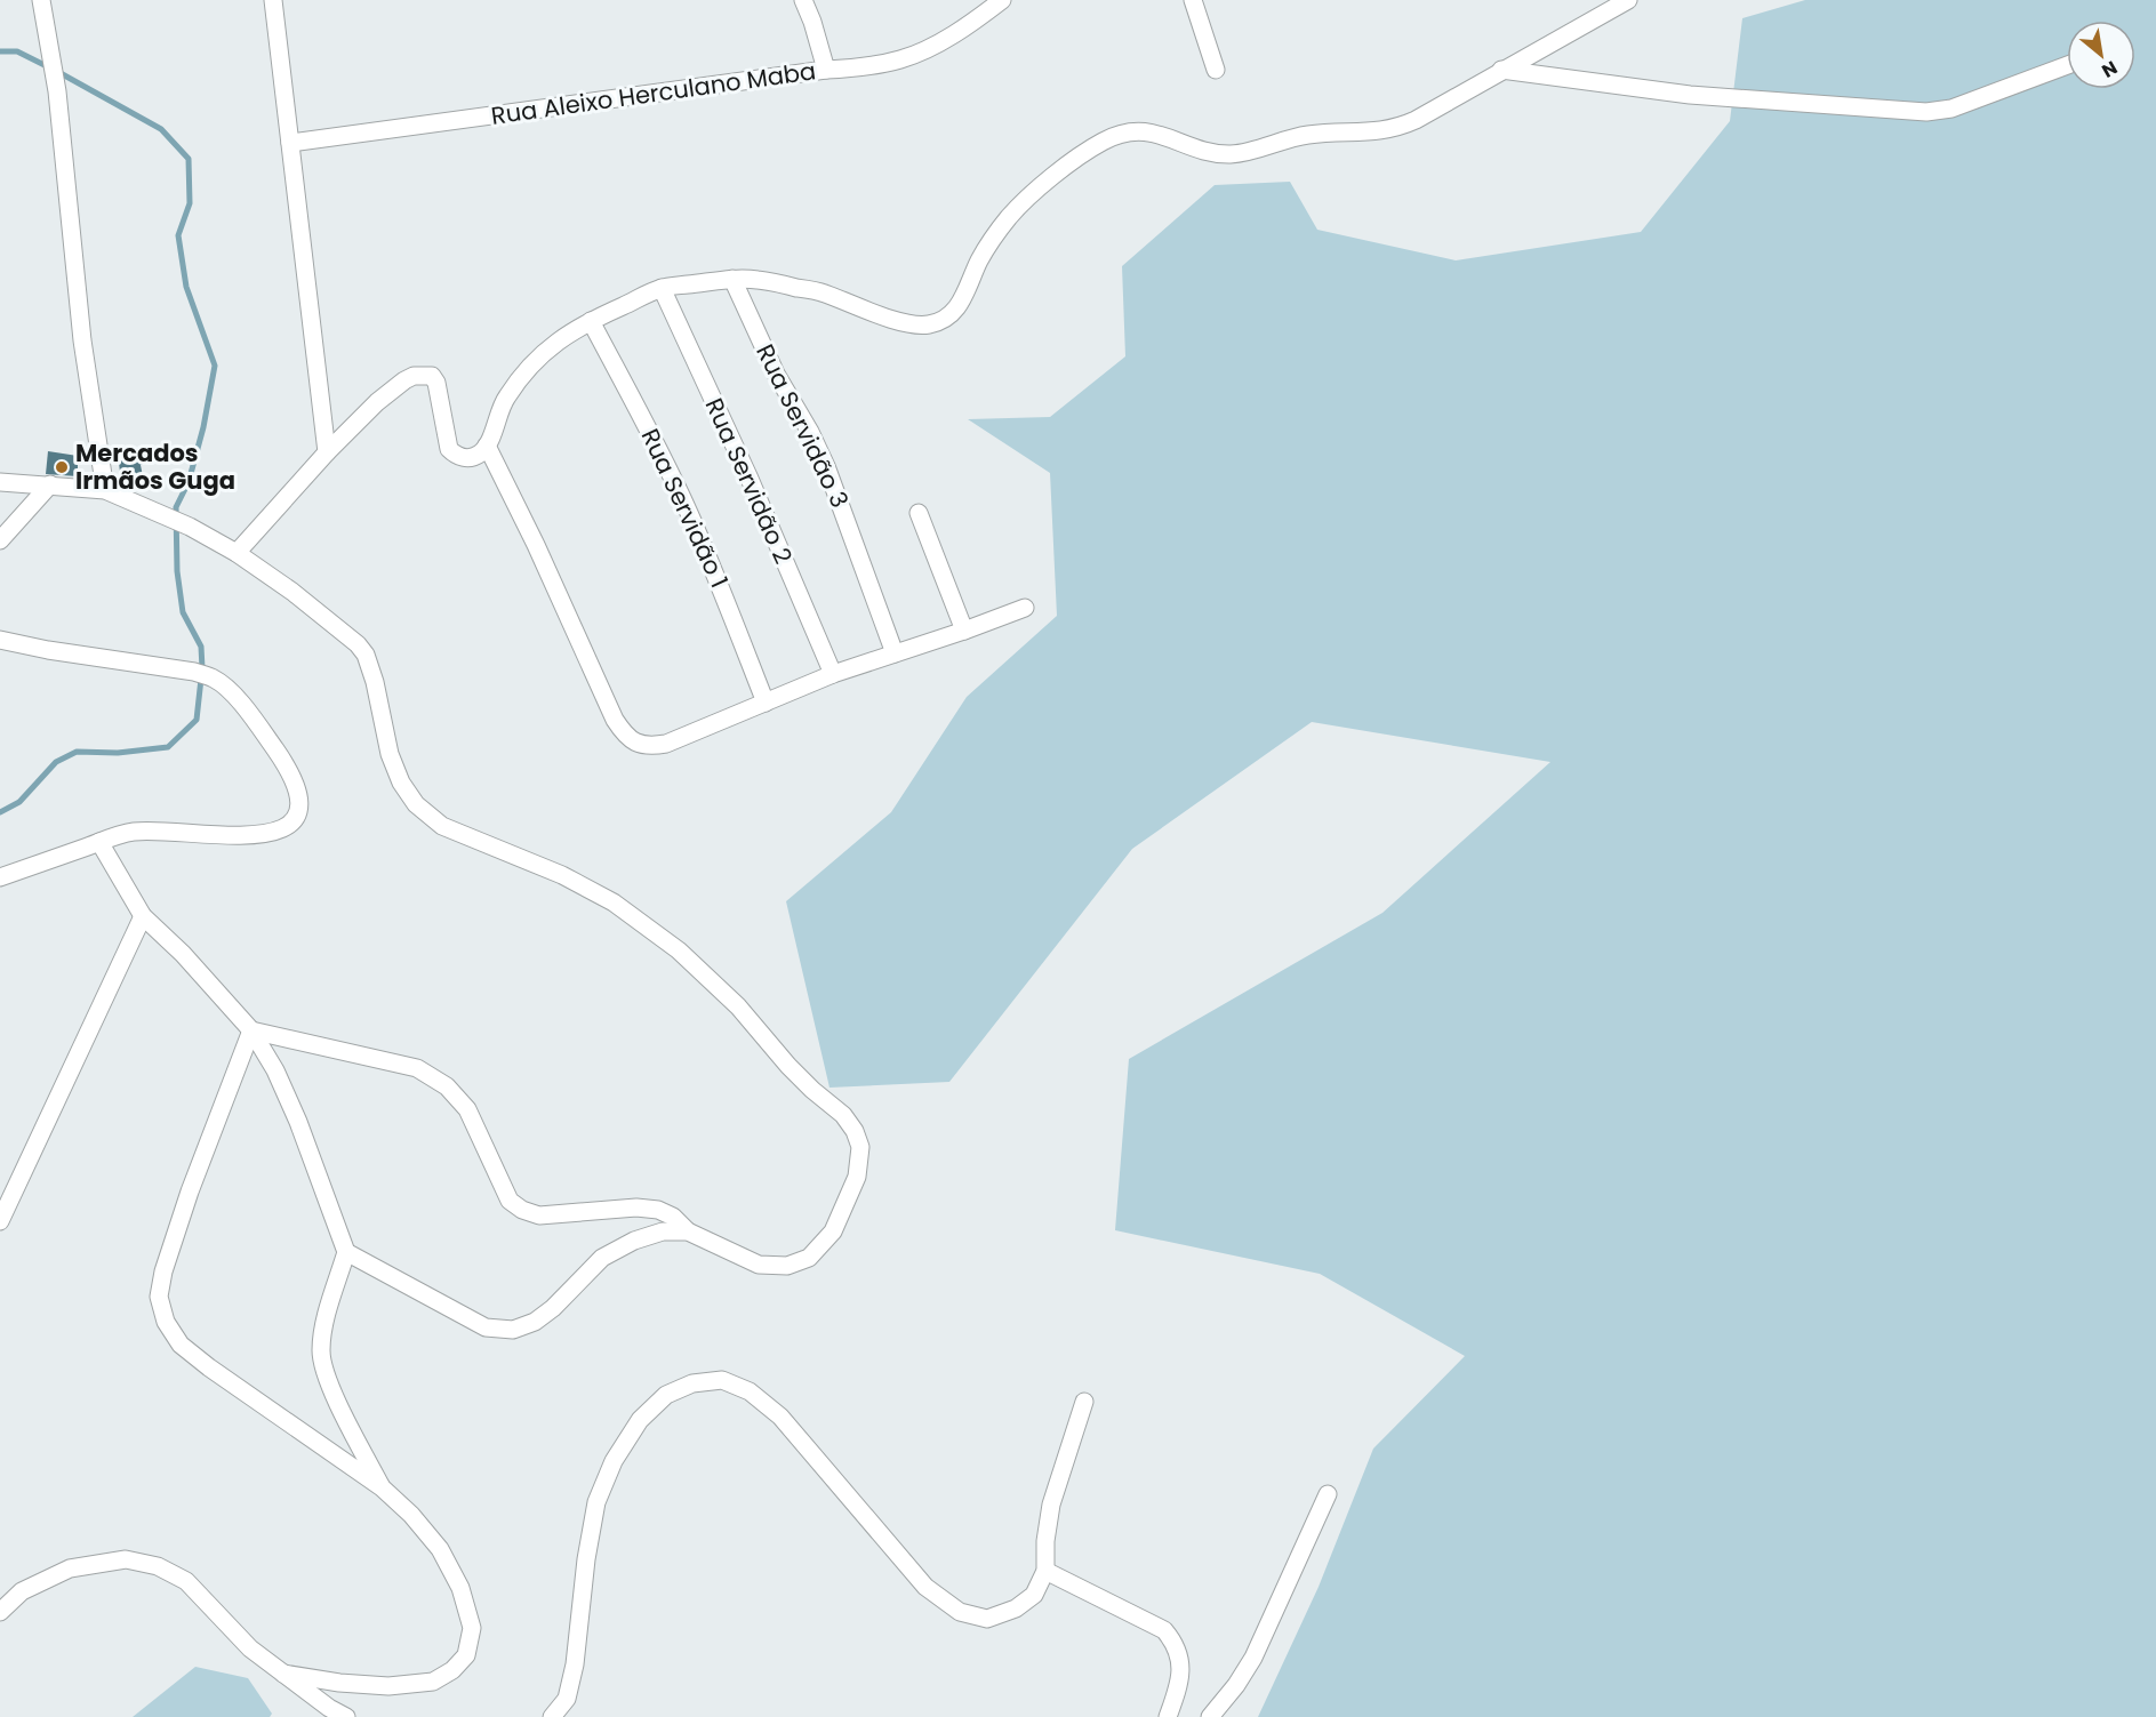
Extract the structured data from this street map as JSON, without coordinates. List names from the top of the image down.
{
  "streets": {
    "street": [
      "Rua Aleixo Herculano Maba",
      "Rua Servidão 3",
      "Rua Servidão 2",
      "Rua Servidão 1"
    ]
  },
  "places": ["Mercados Irmãos Guga"],
  "north": "bottom right"
}
